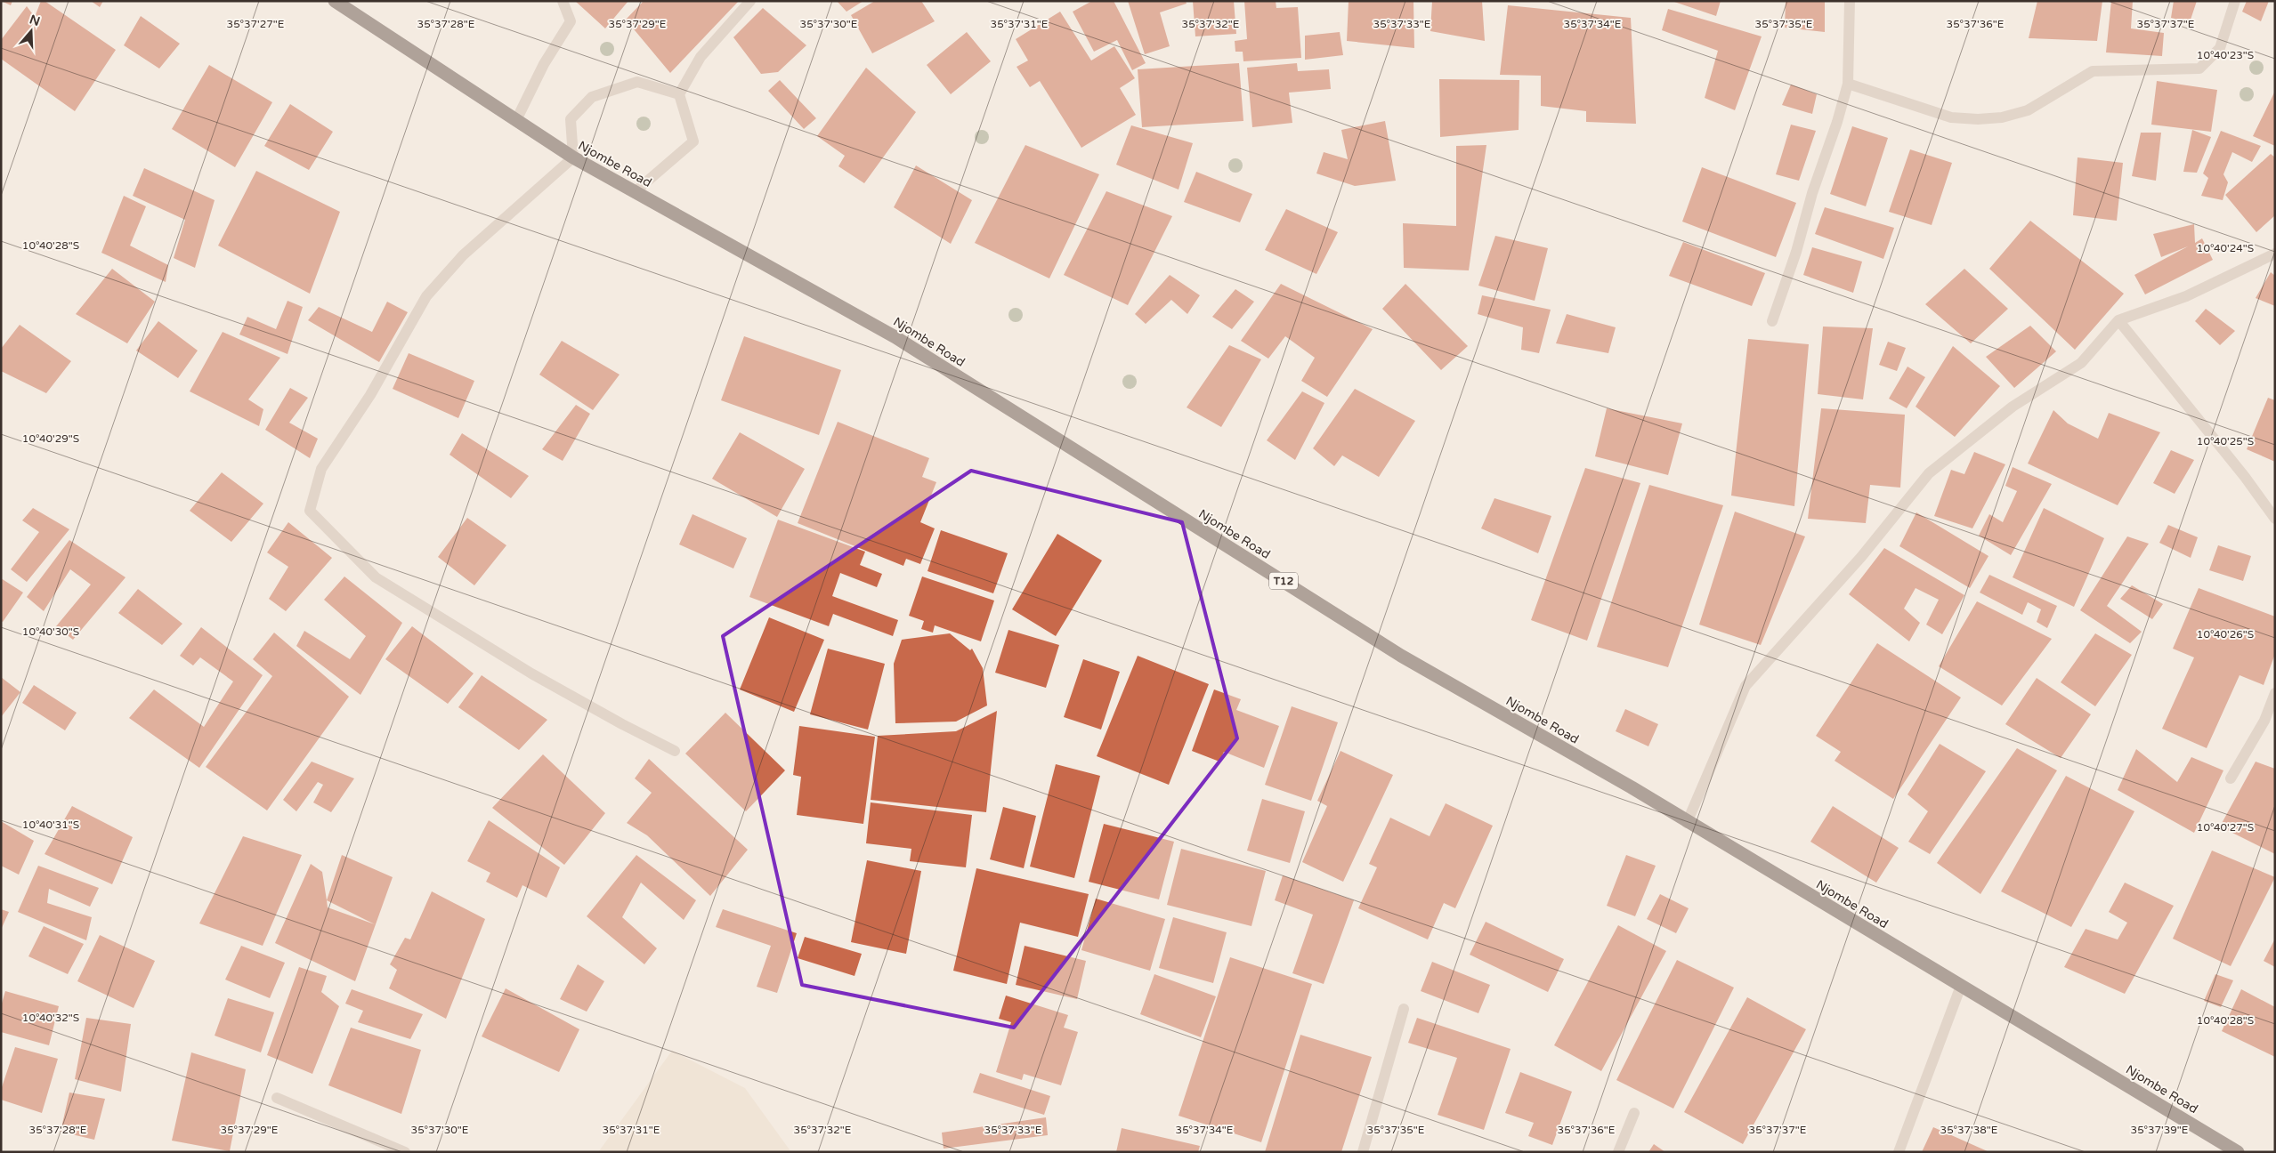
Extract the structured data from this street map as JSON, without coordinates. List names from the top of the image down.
{
  "streets": {
    "highway": ["Njombe Road", "T12"]
  },
  "north": "top",
  "coordinates": [
    "35°37'27\"E",
    "35°37'28\"E",
    "35°37'29\"E",
    "35°37'30\"E",
    "35°37'31\"E",
    "35°37'32\"E",
    "35°37'33\"E",
    "35°37'34\"E",
    "35°37'35\"E",
    "35°37'36\"E",
    "35°37'37\"E",
    "10°40'23\"S",
    "10°40'28\"S",
    "10°40'24\"S",
    "10°40'29\"S",
    "10°40'25\"S",
    "10°40'30\"S",
    "10°40'26\"S",
    "10°40'31\"S",
    "10°40'27\"S",
    "10°40'32\"S",
    "35°37'38\"E",
    "35°37'39\"E"
  ]
}
